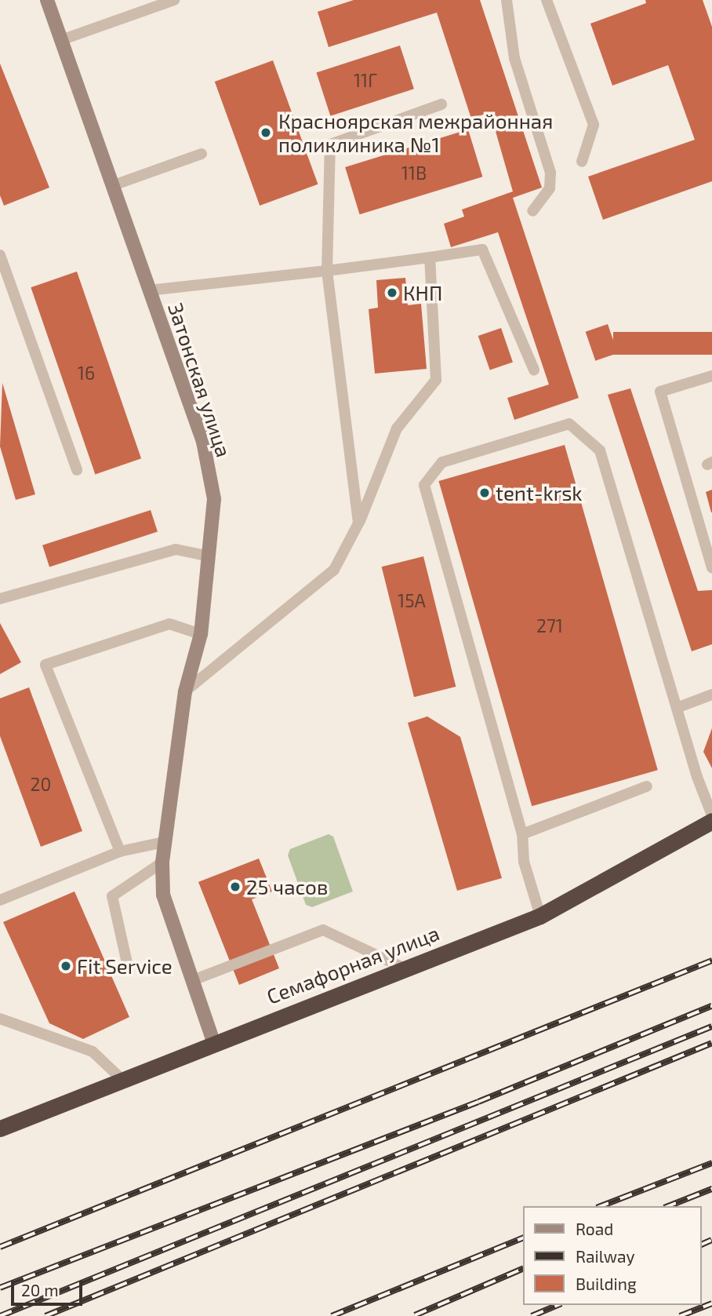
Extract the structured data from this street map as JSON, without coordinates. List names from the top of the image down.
{
  "streets": {
    "highway": ["Семафорная улица"],
    "main road": ["Затонская улица"]
  },
  "crossings": [
    ["Затонская улица", "Семафорная улица"]
  ],
  "places": [
    "Красноярская межрайонная поликлиника №1",
    "КНП",
    "tent-krsk",
    "25 часов",
    "Fit Service"
  ],
  "house_numbers": [
    "11Г",
    "11В",
    "16",
    "15А",
    "271",
    "20"
  ],
  "legend": ["Road", "Railway", "Building"],
  "scale_bar": "20 m"
}
